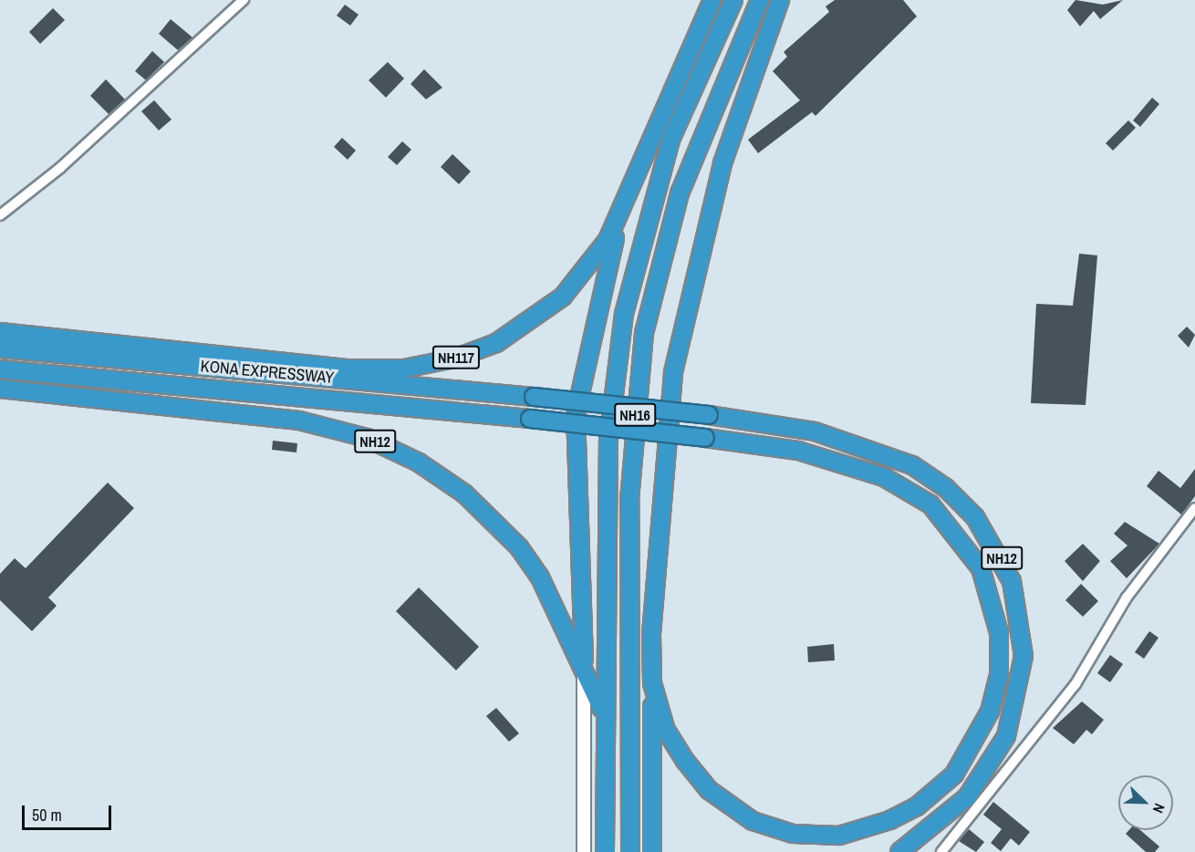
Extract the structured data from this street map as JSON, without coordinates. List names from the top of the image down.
{
  "streets": {
    "highway": [
      "NH117",
      "KONA EXPRESSWAY",
      "NH16",
      "NH12"
    ]
  },
  "crossings": [
    ["NH16", "NH12"]
  ],
  "scale_bar": "50 m",
  "north": "bottom right"
}
